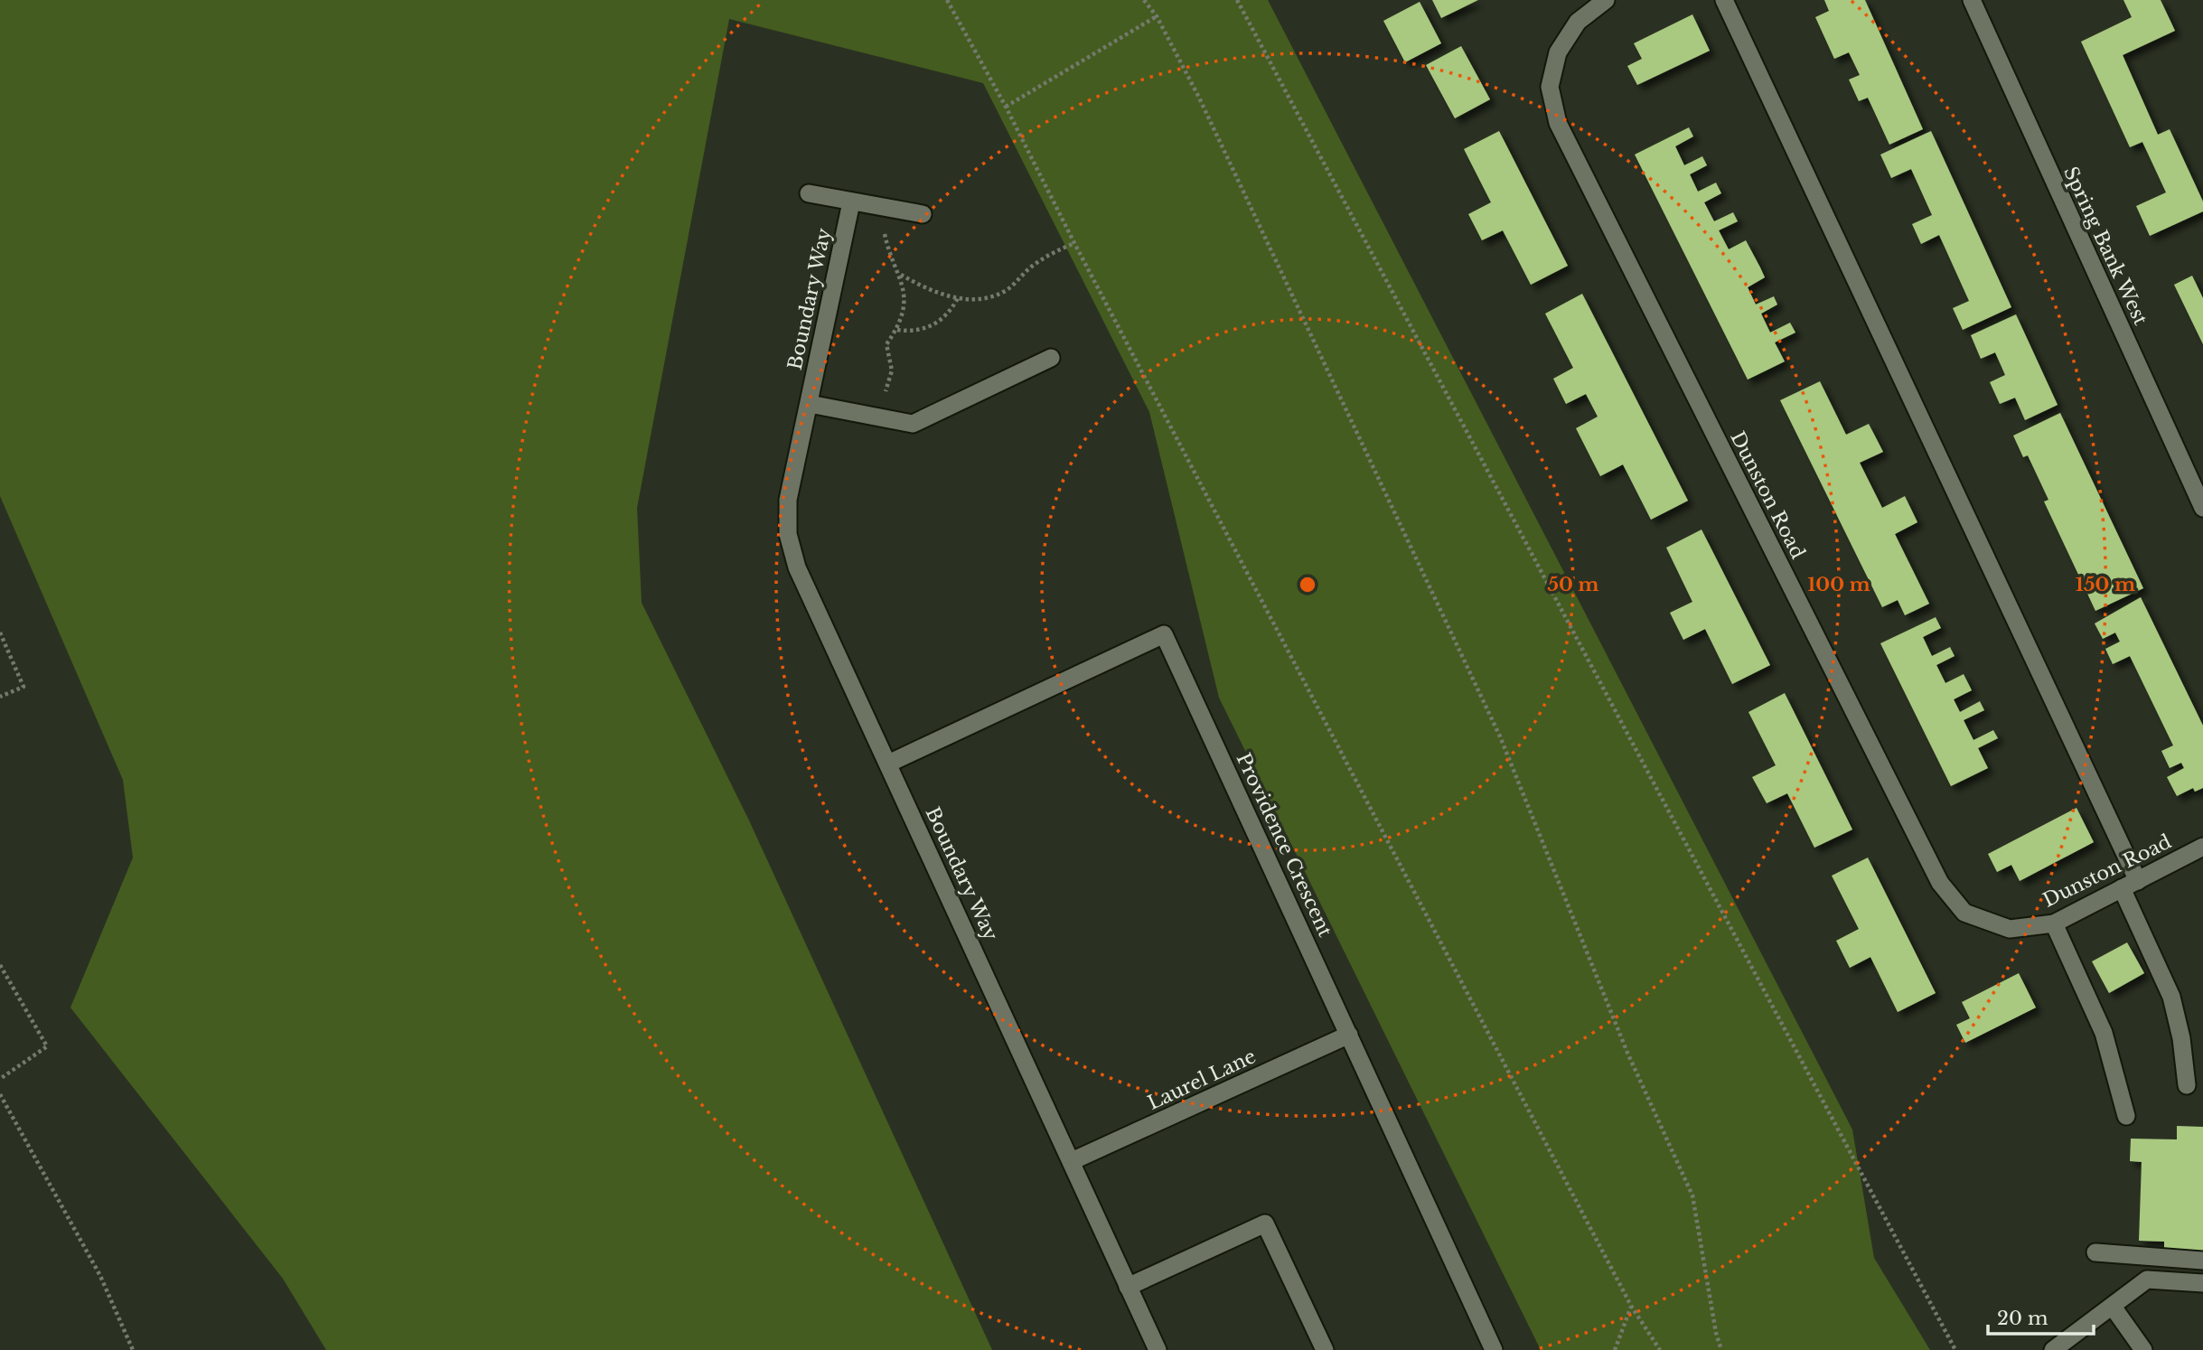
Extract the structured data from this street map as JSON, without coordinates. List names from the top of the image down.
{
  "streets": {
    "street": [
      "Spring Bank West",
      "Boundary Way",
      "Dunston Road",
      "Providence Crescent",
      "Laurel Lane"
    ]
  },
  "crossings": [
    ["Boundary Way", "Providence Crescent"],
    ["Boundary Way", "Laurel Lane"],
    ["Providence Crescent", "Laurel Lane"]
  ],
  "scale_bar": "20 m",
  "rings": ["50 m", "100 m", "150 m"]
}
